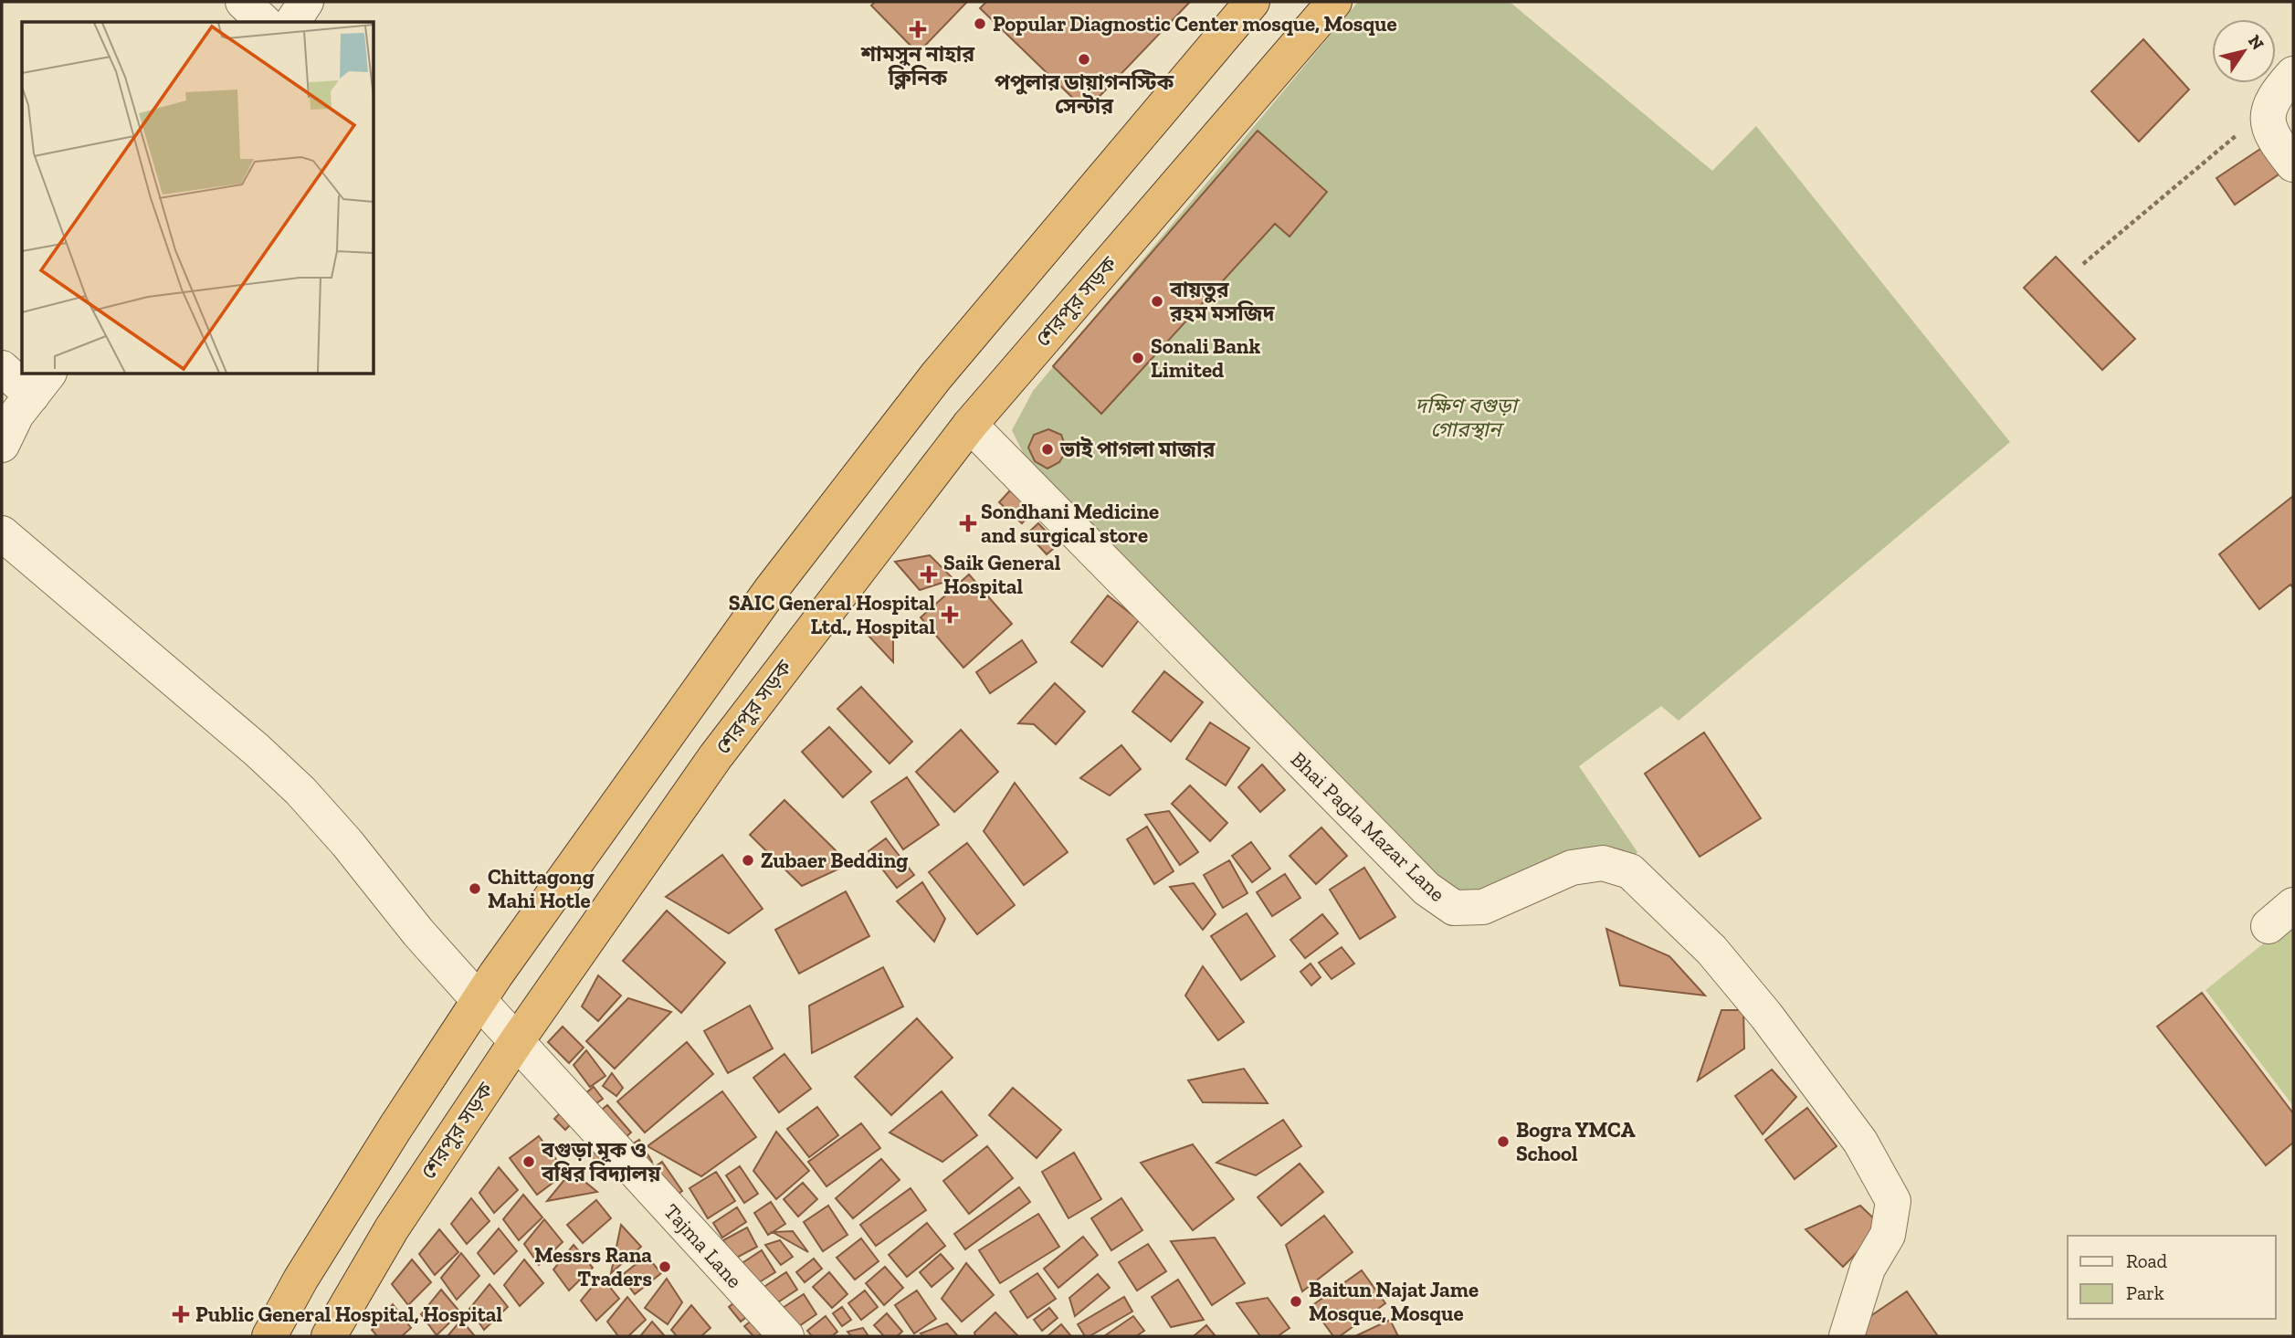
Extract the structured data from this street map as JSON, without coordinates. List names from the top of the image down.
{
  "streets": {
    "highway": ["শেরপুর সড়ক"],
    "street": ["Bhai Pagla Mazar Lane", "Tajma Lane"]
  },
  "crossings": [
    ["শেরপুর সড়ক", "Bhai Pagla Mazar Lane"],
    ["শেরপুর সড়ক", "Tajma Lane"]
  ],
  "parks": ["দক্ষিণ বগুড়া গোরস্থান"],
  "places": {
    "other": [
      "Popular Diagnostic Center mosque, Mosque",
      "পপুলার ডায়াগনস্টিক সেন্টার",
      "বায়তুর রহম মসজিদ",
      "Sonali Bank Limited",
      "ভাই পাগলা মাজার",
      "Zubaer Bedding",
      "Chittagong Mahi Hotle",
      "Bogra YMCA School",
      "বগুড়া মূক ও বধির বিদ্যালয়",
      "Messrs Rana Traders",
      "Baitun Najat Jame Mosque, Mosque"
    ],
    "health": [
      "শামসুন নাহার ক্লিনিক",
      "Sondhani Medicine and surgical store",
      "Saik General Hospital",
      "SAIC General Hospital Ltd., Hospital",
      "Public General Hospital, Hospital"
    ]
  },
  "legend": ["Road", "Park"],
  "north": "top right"
}
